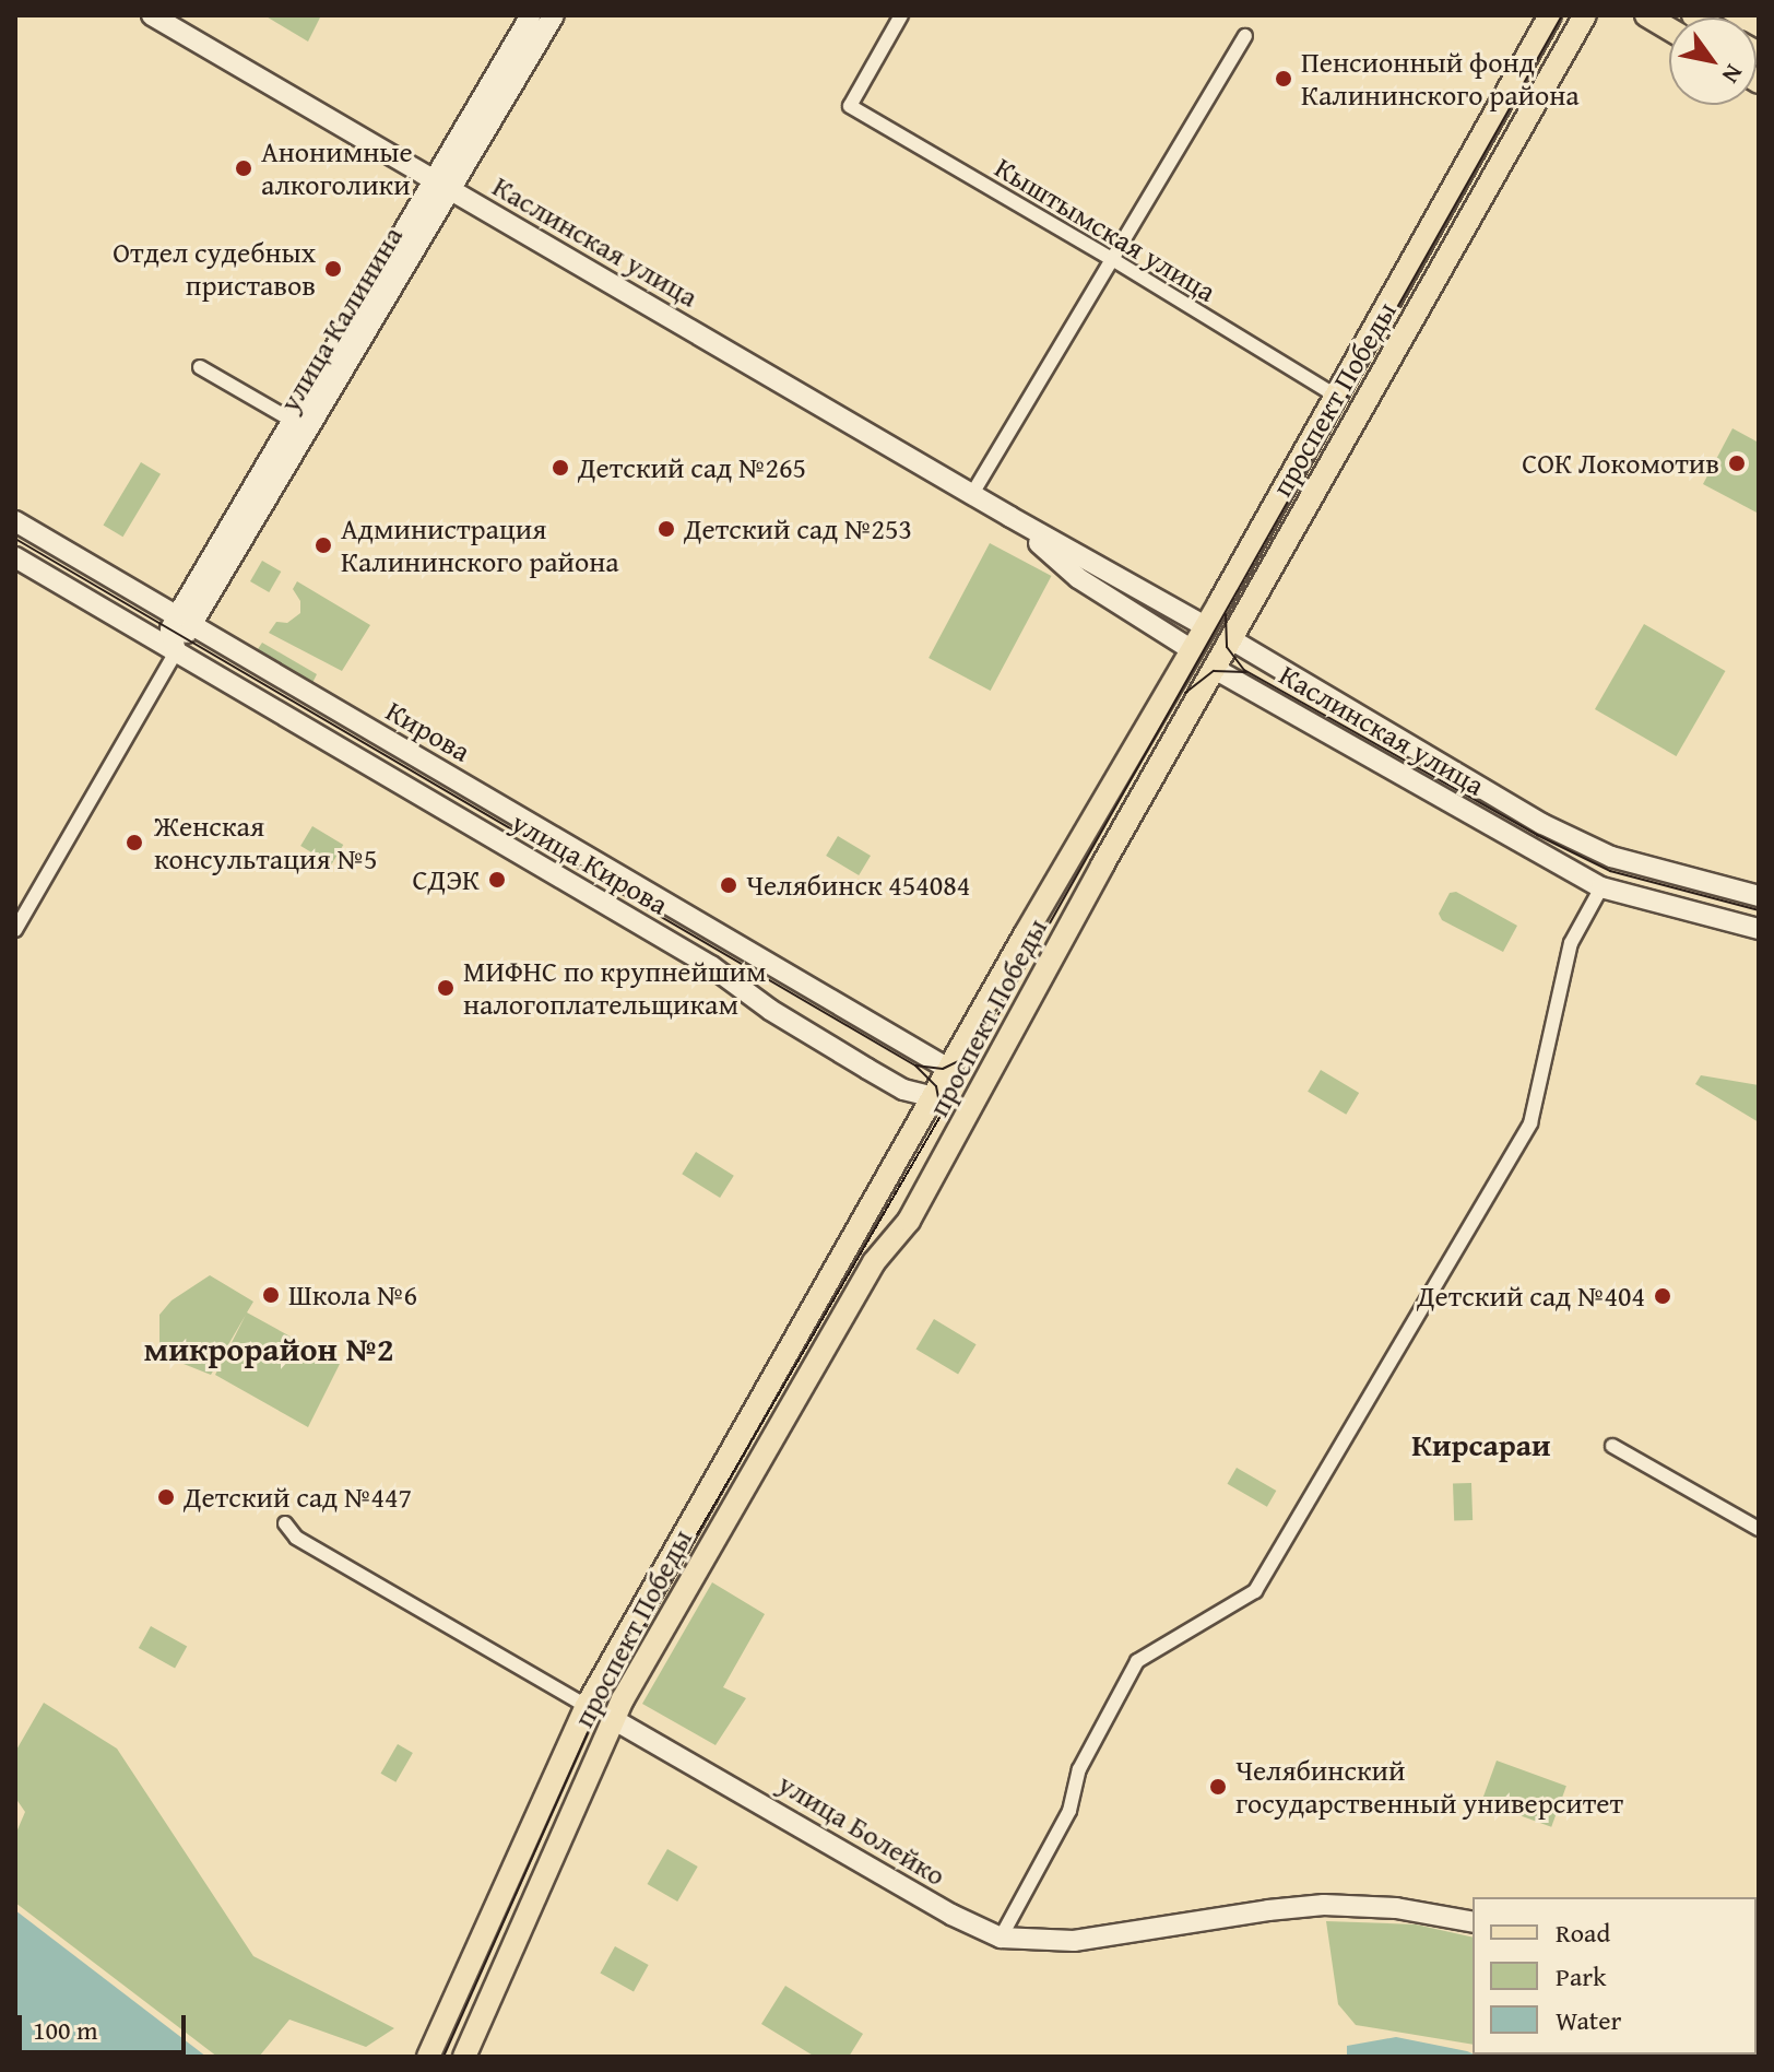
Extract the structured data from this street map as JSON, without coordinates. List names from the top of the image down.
{
  "streets": {
    "main road": [
      "Каслинская улица",
      "улица Калинина",
      "проспект Победы",
      "Кирова",
      "улица Кирова",
      "улица Болейко"
    ],
    "street": ["Кыштымская улица"]
  },
  "crossings": [
    ["Кыштымская улица", "проспект Победы"],
    ["Каслинская улица", "улица Калинина"],
    ["Каслинская улица", "проспект Победы"],
    ["улица Калинина", "Кирова"],
    ["улица Калинина", "улица Кирова"],
    ["проспект Победы", "Кирова"],
    ["проспект Победы", "улица Кирова"],
    ["проспект Победы", "улица Болейко"]
  ],
  "districts": ["микрорайон №2", "Кирсараи"],
  "places": [
    "Пенсионный фонд Калининского района",
    "Анонимные алкоголики",
    "Отдел судебных приставов",
    "СОК Локомотив",
    "Детский сад №265",
    "Детский сад №253",
    "Администрация Калининского района",
    "Женская консультация №5",
    "СДЭК",
    "Челябинск 454084",
    "МИФНС по крупнейшим налогоплательщикам",
    "Школа №6",
    "Детский сад №404",
    "Детский сад №447",
    "Челябинский государственный университет"
  ],
  "legend": ["Road", "Park", "Water"],
  "scale_bar": "100 m",
  "north": "bottom right"
}
